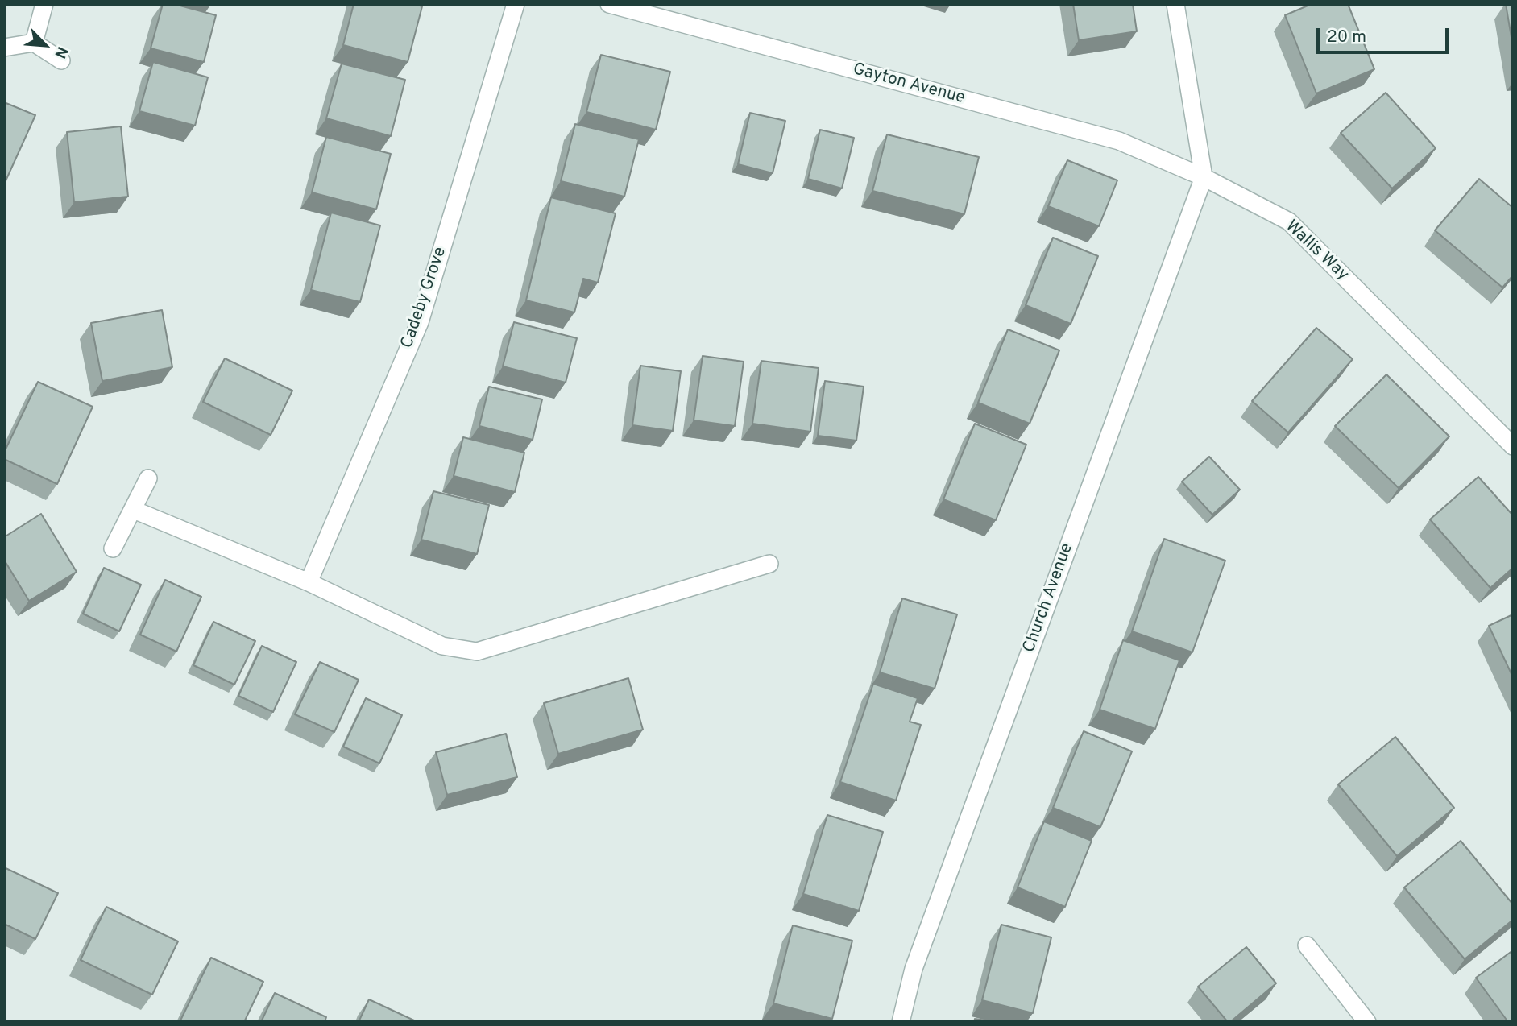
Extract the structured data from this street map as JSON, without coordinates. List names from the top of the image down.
{
  "streets": {
    "street": [
      "Gayton Avenue",
      "Wallis Way",
      "Cadeby Grove",
      "Church Avenue"
    ]
  },
  "crossings": [
    ["Gayton Avenue", "Wallis Way"],
    ["Gayton Avenue", "Church Avenue"],
    ["Wallis Way", "Church Avenue"]
  ],
  "scale_bar": "20 m",
  "north": "bottom right"
}
